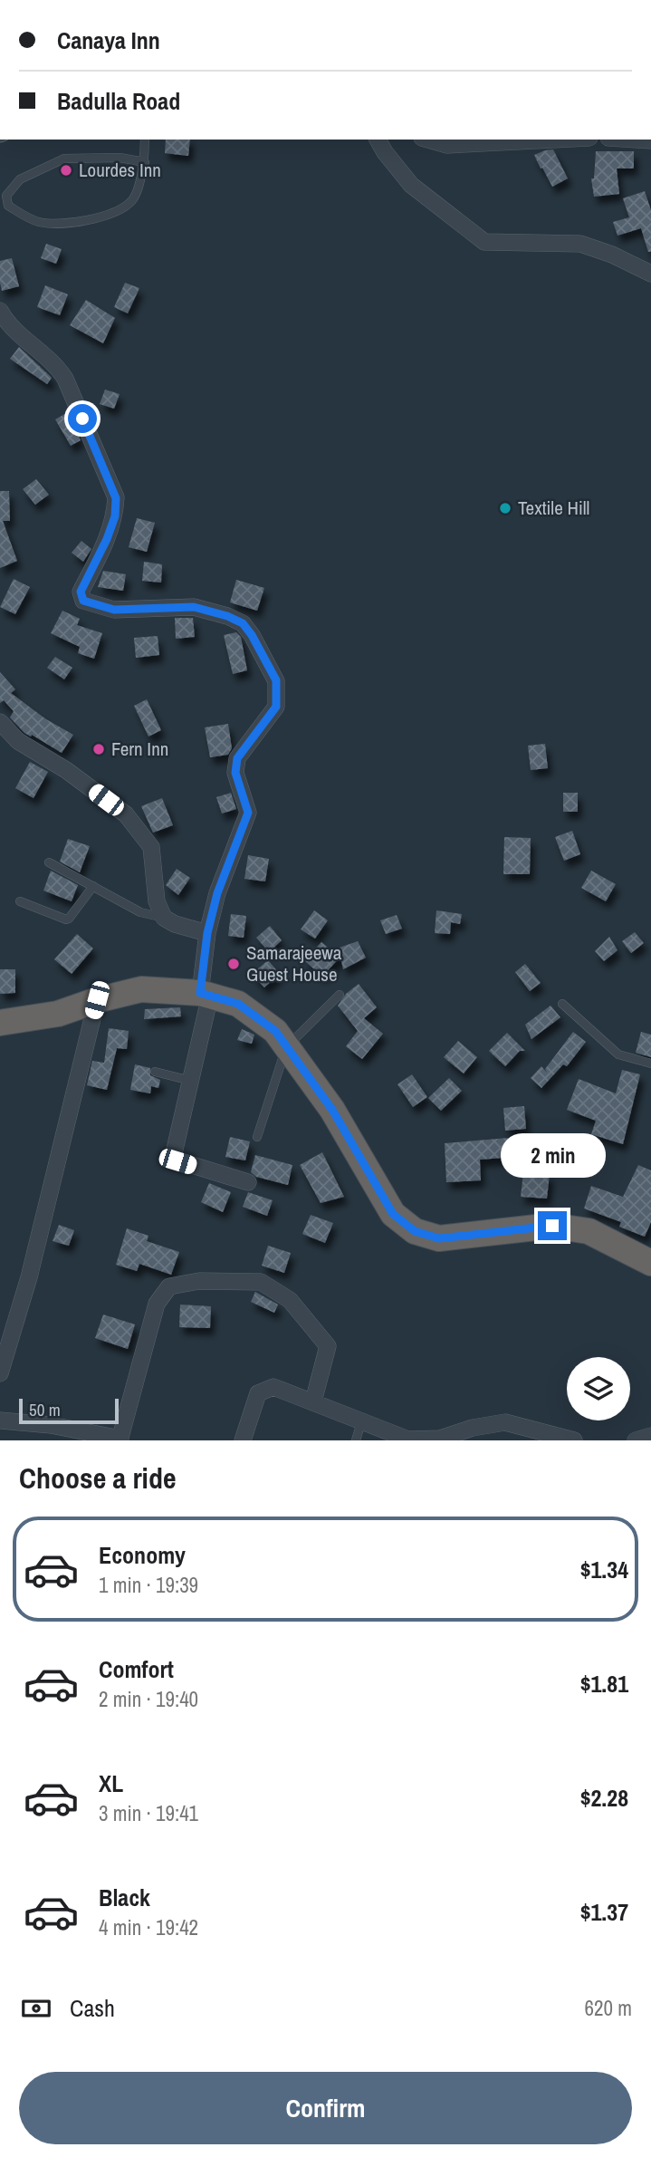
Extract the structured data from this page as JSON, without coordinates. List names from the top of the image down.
{
  "places": [
    "Lourdes Inn",
    "Textile Hill",
    "Fern Inn",
    "Samarajeewa Guest House"
  ],
  "scale_bar": "50 m",
  "page": {
    "banner": ["Canaya Inn", "Badulla Road"],
    "bubble": "2 min",
    "scale": "50 m",
    "heading": "Choose a ride",
    "list": [
      {
        "name": "Economy",
        "note": "1 min · 19:39",
        "value": "$1.34"
      },
      {
        "name": "Comfort",
        "note": "2 min · 19:40",
        "value": "$1.81"
      },
      {
        "name": "XL",
        "note": "3 min · 19:41",
        "value": "$2.28"
      },
      {
        "name": "Black",
        "note": "4 min · 19:42",
        "value": "$1.37"
      }
    ],
    "pay": ["Cash", "620 m"],
    "buttons": "Confirm"
  }
}
